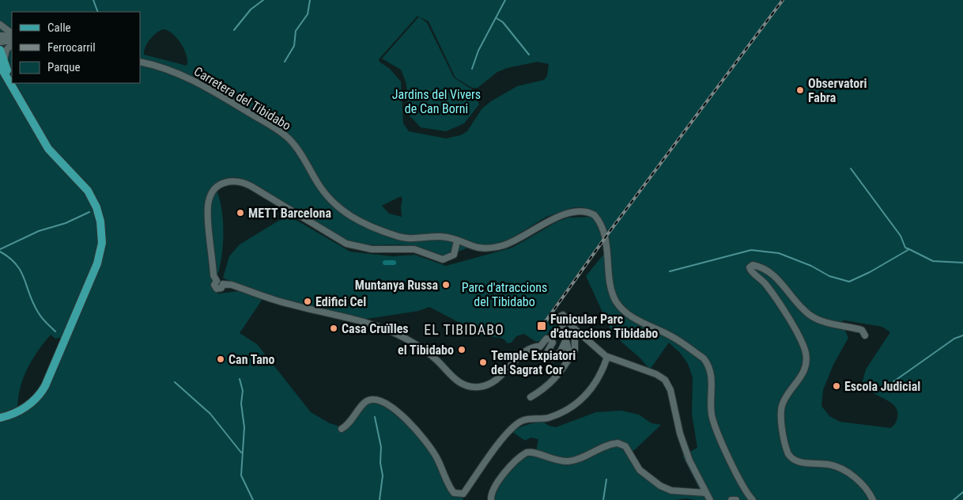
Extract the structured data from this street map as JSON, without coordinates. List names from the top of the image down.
{
  "streets": {
    "street": ["Carretera del Tibidabo"]
  },
  "districts": ["EL TIBIDABO"],
  "parks": ["Jardins del Vivers de Can Borni", "Parc d'atraccions del Tibidabo"],
  "places": {
    "other": [
      "Observatori Fabra",
      "METT Barcelona",
      "Muntanya Russa",
      "Edifici Cel",
      "Casa Cruïlles",
      "el Tibidabo",
      "Can Tano",
      "Temple Expiatori del Sagrat Cor",
      "Escola Judicial"
    ],
    "transit": ["Funicular Parc d'atraccions Tibidabo"]
  },
  "legend": ["Calle", "Ferrocarril", "Parque"]
}
